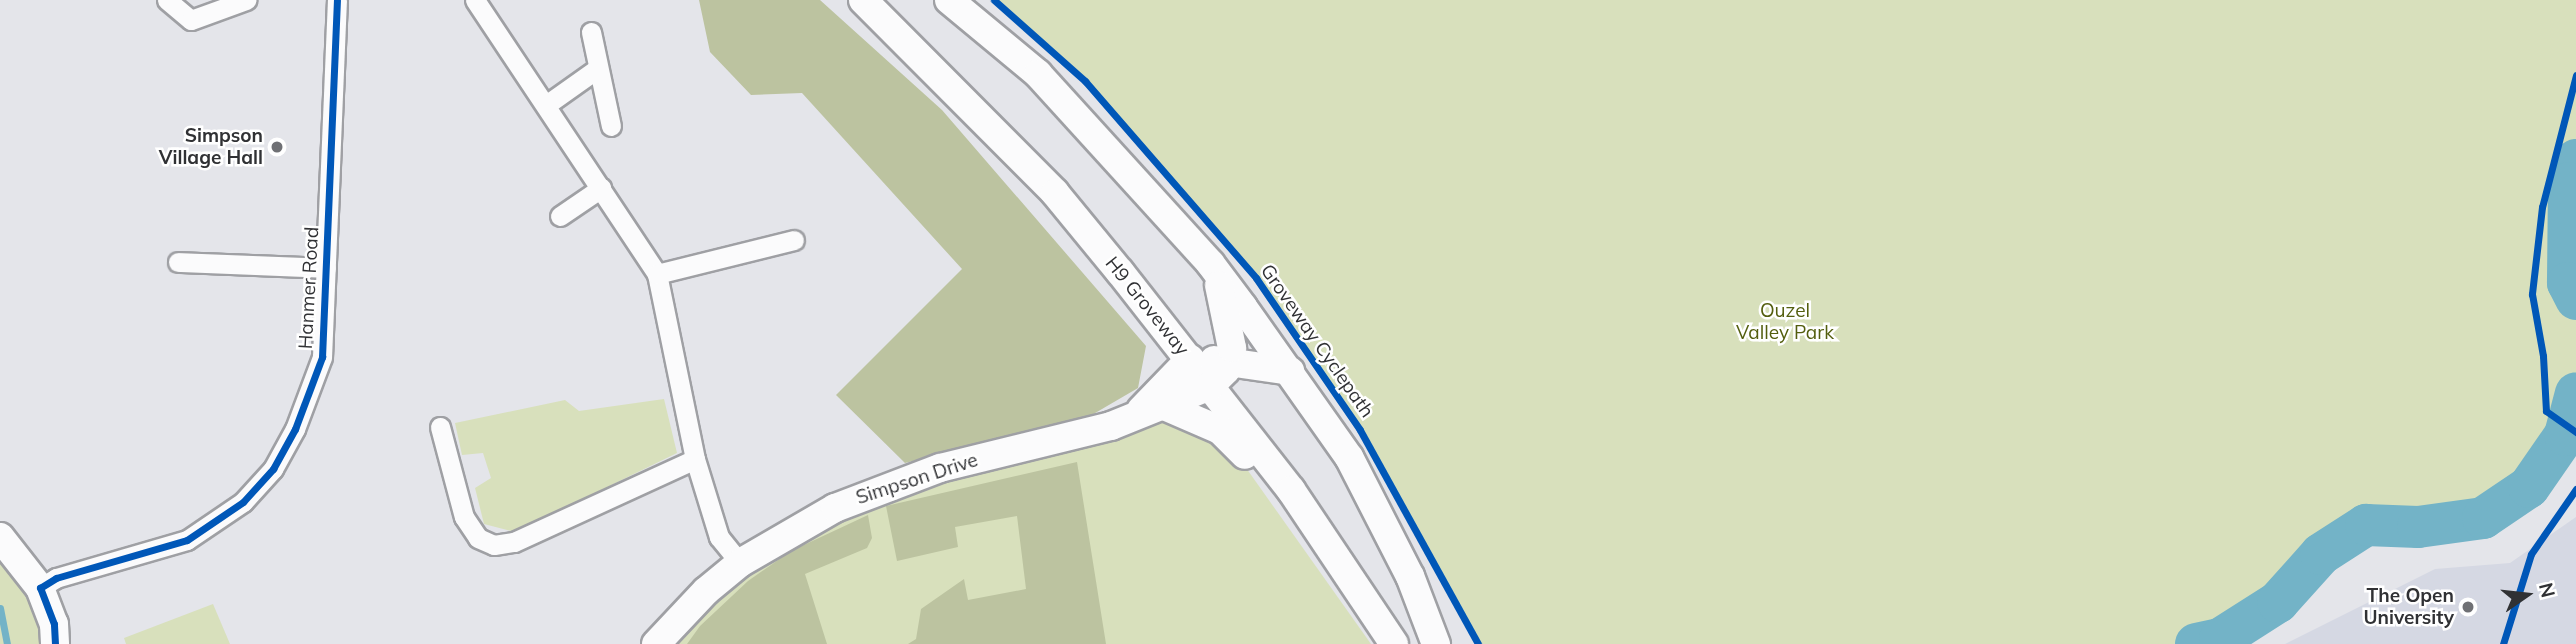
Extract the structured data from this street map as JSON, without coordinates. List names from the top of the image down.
{
  "streets": {
    "street": ["Hanmer Road", "H9 Groveway", "Simpson Drive"],
    "cycle path": ["Groveway Cyclepath"]
  },
  "crossings": [
    ["H9 Groveway", "Simpson Drive"]
  ],
  "parks": ["Ouzel Valley Park"],
  "places": ["Simpson Village Hall", "The Open University"],
  "north": "right"
}
